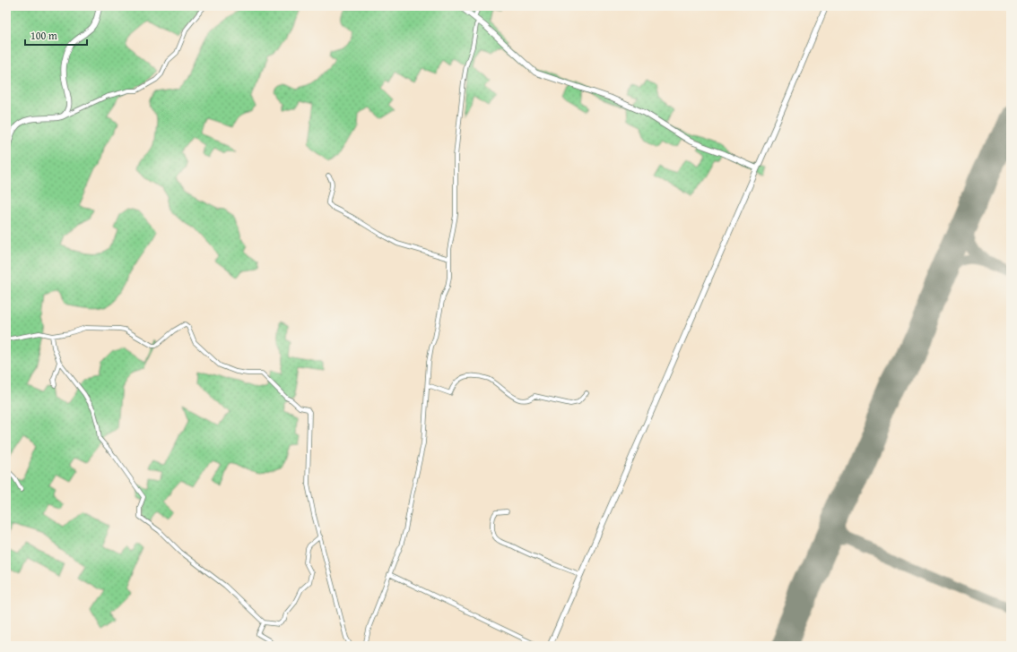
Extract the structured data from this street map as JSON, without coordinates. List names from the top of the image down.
{
  "scale_bar": "100 m"
}
